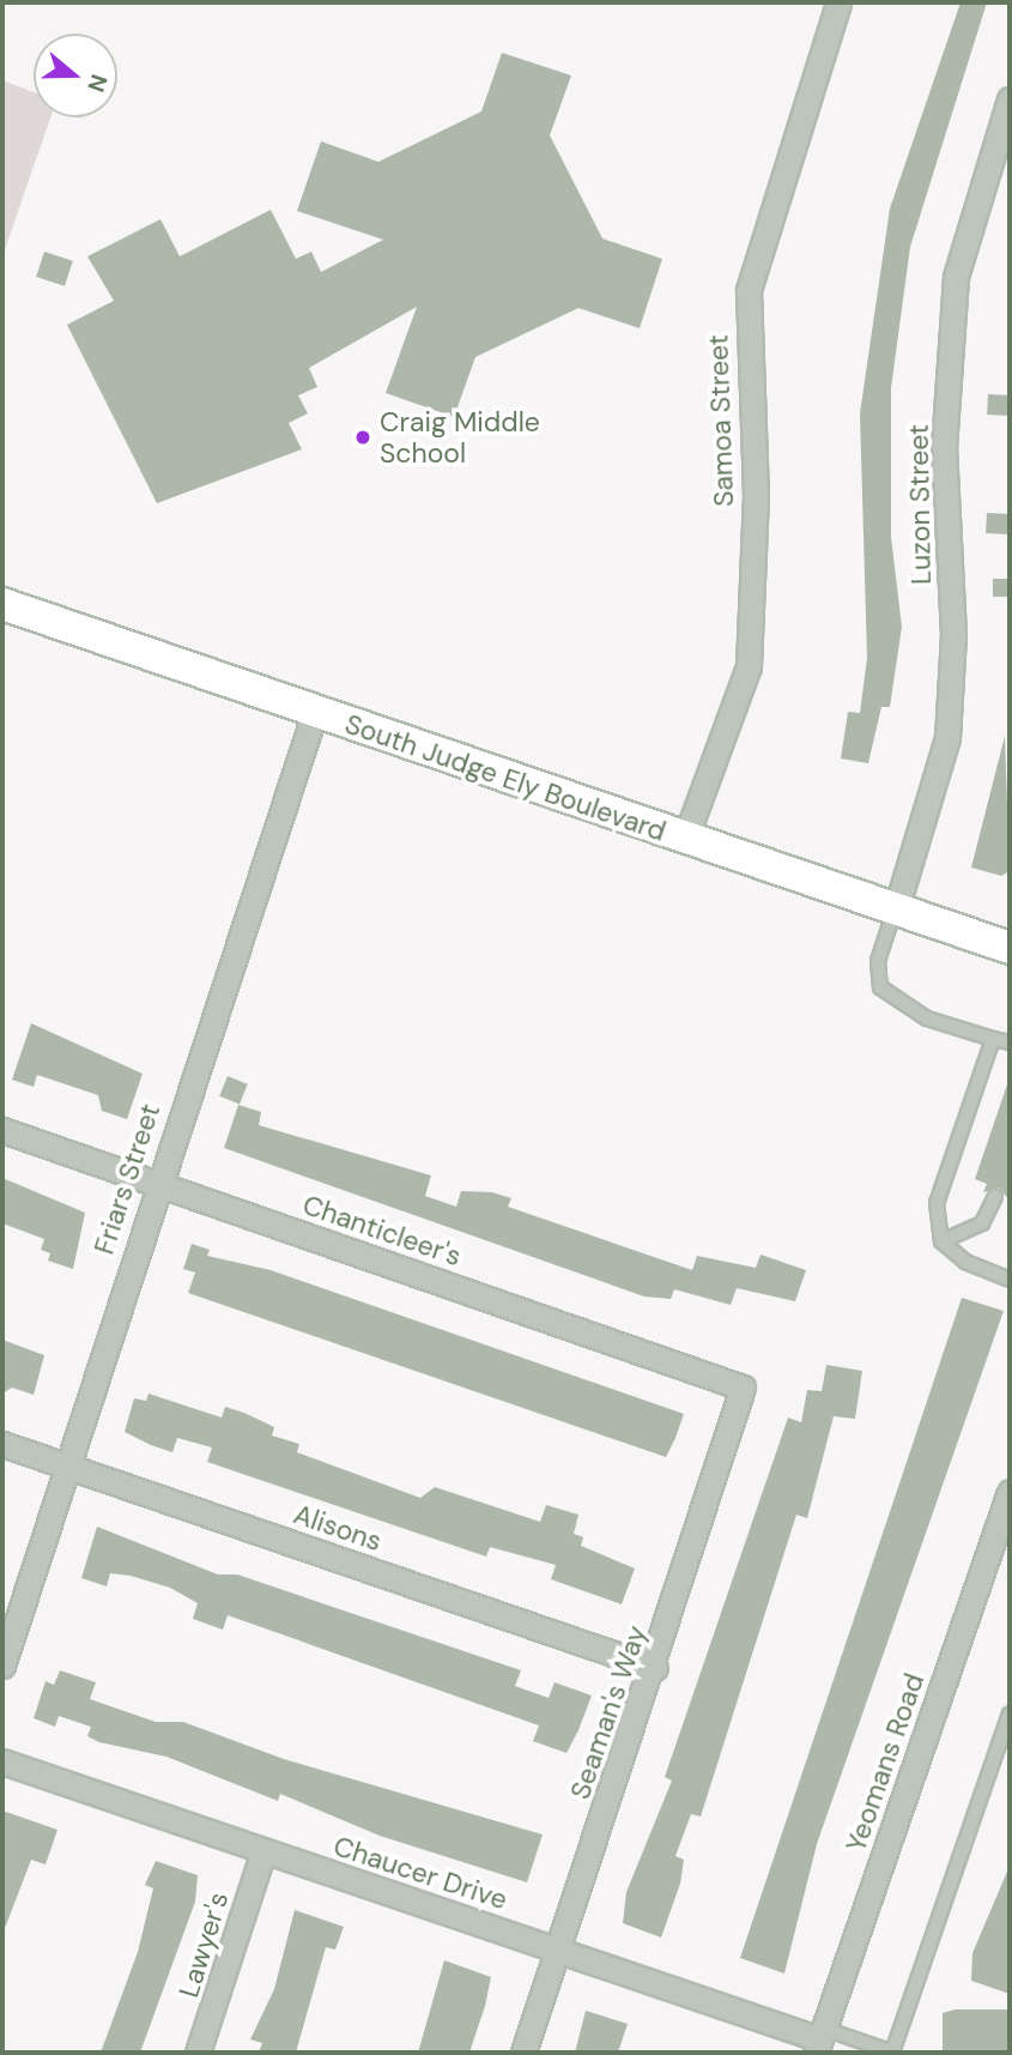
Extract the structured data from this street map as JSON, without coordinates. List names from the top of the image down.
{
  "streets": {
    "main road": ["South Judge Ely Boulevard"],
    "street": [
      "Samoa Street",
      "Luzon Street",
      "Friars Street",
      "Chanticleer's",
      "Alisons",
      "Seaman's Way",
      "Yeomans Road",
      "Chaucer Drive",
      "Lawyer's"
    ]
  },
  "crossings": [
    ["Samoa Street", "South Judge Ely Boulevard"],
    ["Luzon Street", "South Judge Ely Boulevard"],
    ["South Judge Ely Boulevard", "Friars Street"],
    ["Friars Street", "Chanticleer's"],
    ["Friars Street", "Alisons"],
    ["Chanticleer's", "Seaman's Way"],
    ["Alisons", "Seaman's Way"],
    ["Seaman's Way", "Chaucer Drive"],
    ["Yeomans Road", "Chaucer Drive"],
    ["Chaucer Drive", "Lawyer's"]
  ],
  "places": ["Craig Middle School"],
  "north": "right"
}
